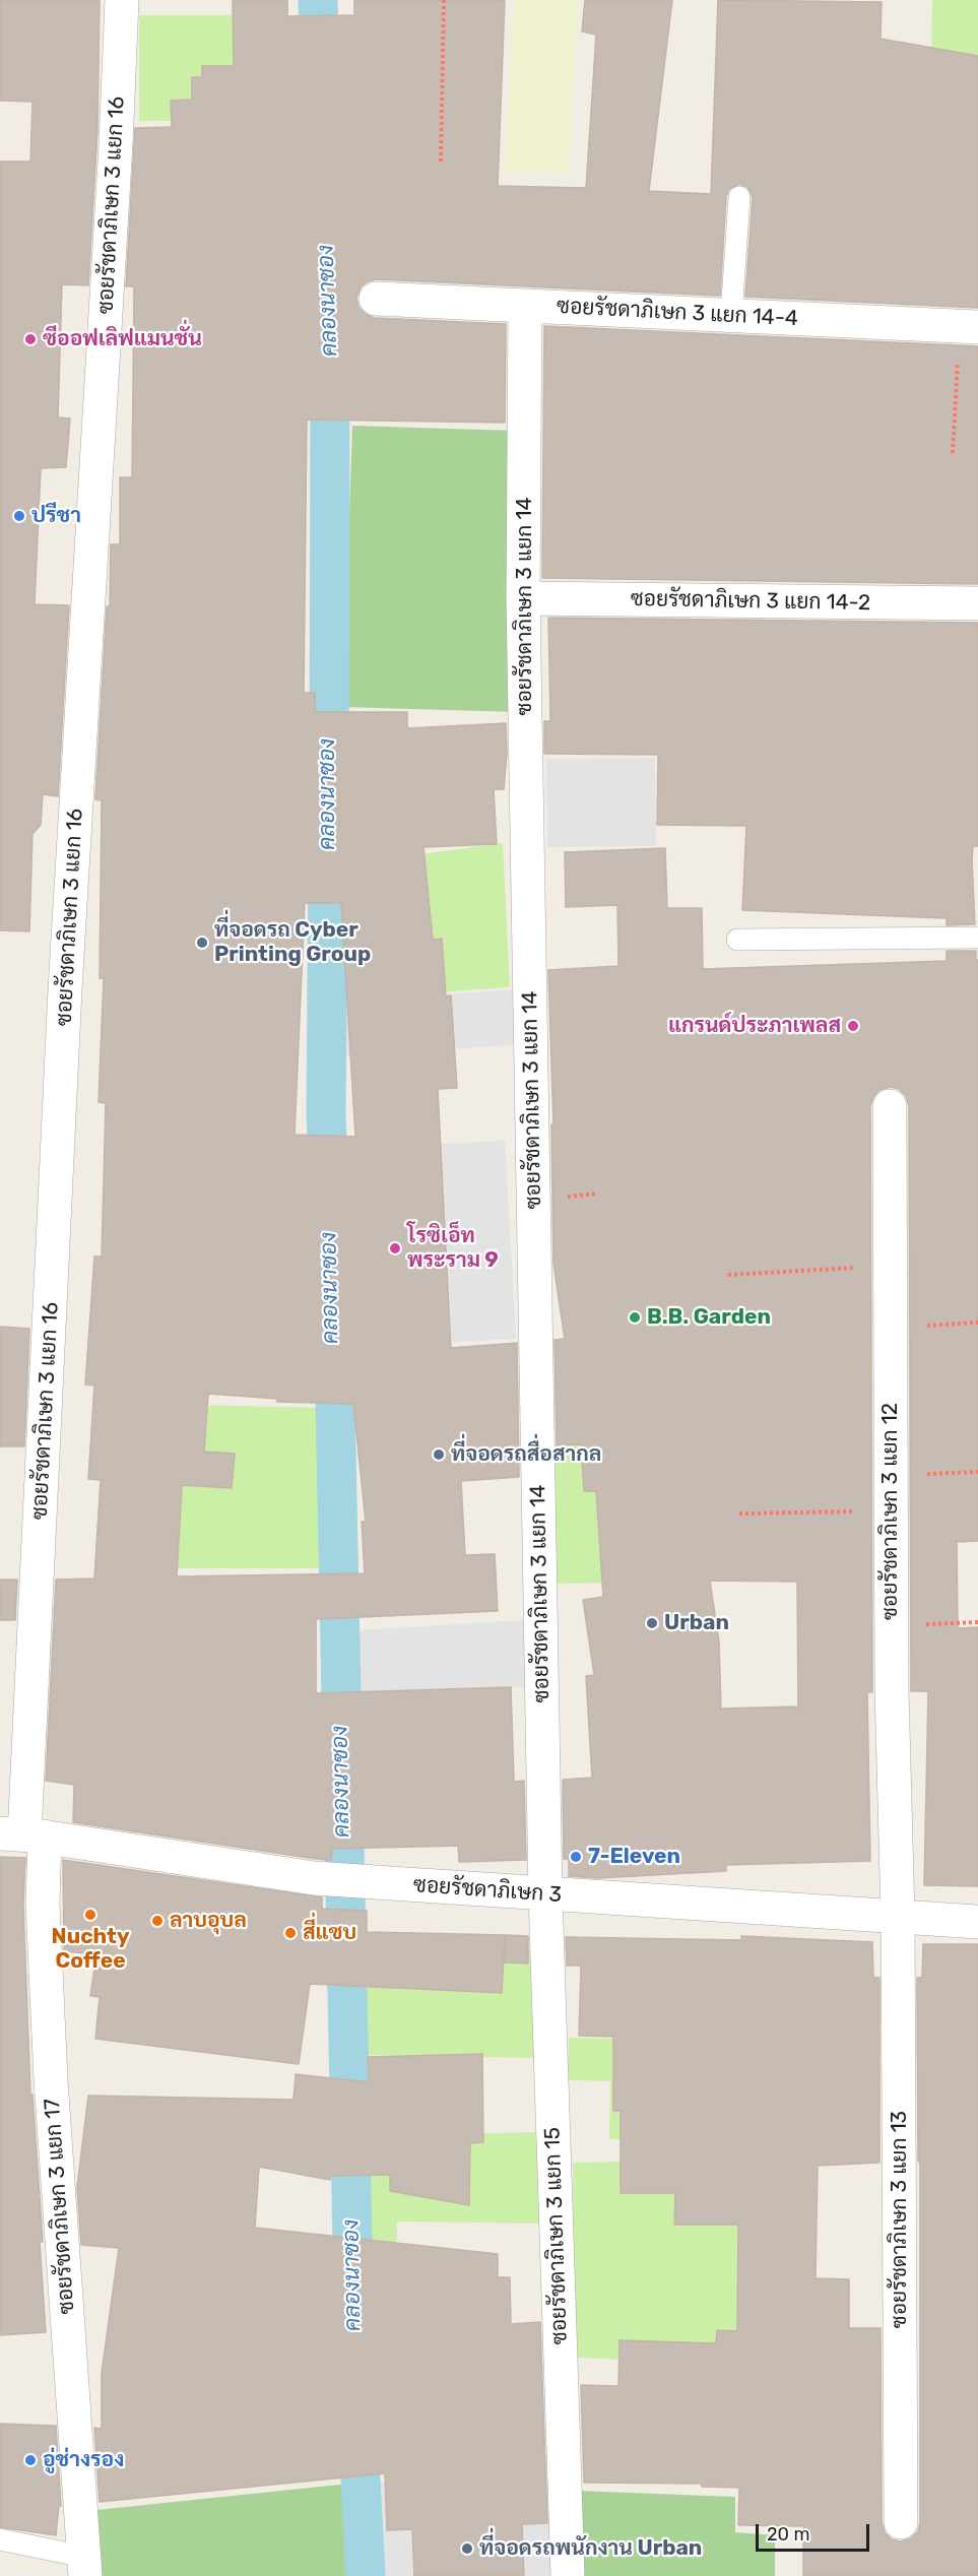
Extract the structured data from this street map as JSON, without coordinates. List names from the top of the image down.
{
  "streets": {
    "street": [
      "ซอยรัชดาภิเษก 3 แยก 16",
      "ซอยรัชดาภิเษก 3 แยก 14-4",
      "ซอยรัชดาภิเษก 3 แยก 14-2",
      "ซอยรัชดาภิเษก 3 แยก 14",
      "ซอยรัชดาภิเษก 3 แยก 12",
      "ซอยรัชดาภิเษก 3",
      "ซอยรัชดาภิเษก 3 แยก 17",
      "ซอยรัชดาภิเษก 3 แยก 13",
      "ซอยรัชดาภิเษก 3 แยก 15"
    ]
  },
  "crossings": [
    ["ซอยรัชดาภิเษก 3 แยก 16", "ซอยรัชดาภิเษก 3"],
    ["ซอยรัชดาภิเษก 3 แยก 16", "ซอยรัชดาภิเษก 3 แยก 17"],
    ["ซอยรัชดาภิเษก 3 แยก 14-4", "ซอยรัชดาภิเษก 3 แยก 14"],
    ["ซอยรัชดาภิเษก 3 แยก 14-2", "ซอยรัชดาภิเษก 3 แยก 14"],
    ["ซอยรัชดาภิเษก 3 แยก 14", "ซอยรัชดาภิเษก 3"],
    ["ซอยรัชดาภิเษก 3 แยก 14", "ซอยรัชดาภิเษก 3 แยก 15"],
    ["ซอยรัชดาภิเษก 3 แยก 12", "ซอยรัชดาภิเษก 3"],
    ["ซอยรัชดาภิเษก 3 แยก 12", "ซอยรัชดาภิเษก 3 แยก 13"],
    ["ซอยรัชดาภิเษก 3", "ซอยรัชดาภิเษก 3 แยก 17"],
    ["ซอยรัชดาภิเษก 3", "ซอยรัชดาภิเษก 3 แยก 13"],
    ["ซอยรัชดาภิเษก 3", "ซอยรัชดาภิเษก 3 แยก 15"]
  ],
  "water": ["คลองนาซอง"],
  "places": [
    "ซีออฟเลิฟแมนชั่น",
    "ปรีชา",
    "ที่จอดรถ Cyber Printing Group",
    "แกรนด์ประภาเพลส",
    "โรซิเอ็ท พระราม 9",
    "B.B. Garden",
    "ที่จอดรถสื่อสากล",
    "Urban",
    "7-Eleven",
    "Nuchty Coffee",
    "ลาบอุบล",
    "สี่แซบ",
    "อู่ช่างรอง",
    "ที่จอดรถพนักงาน Urban"
  ],
  "scale_bar": "20 m"
}
